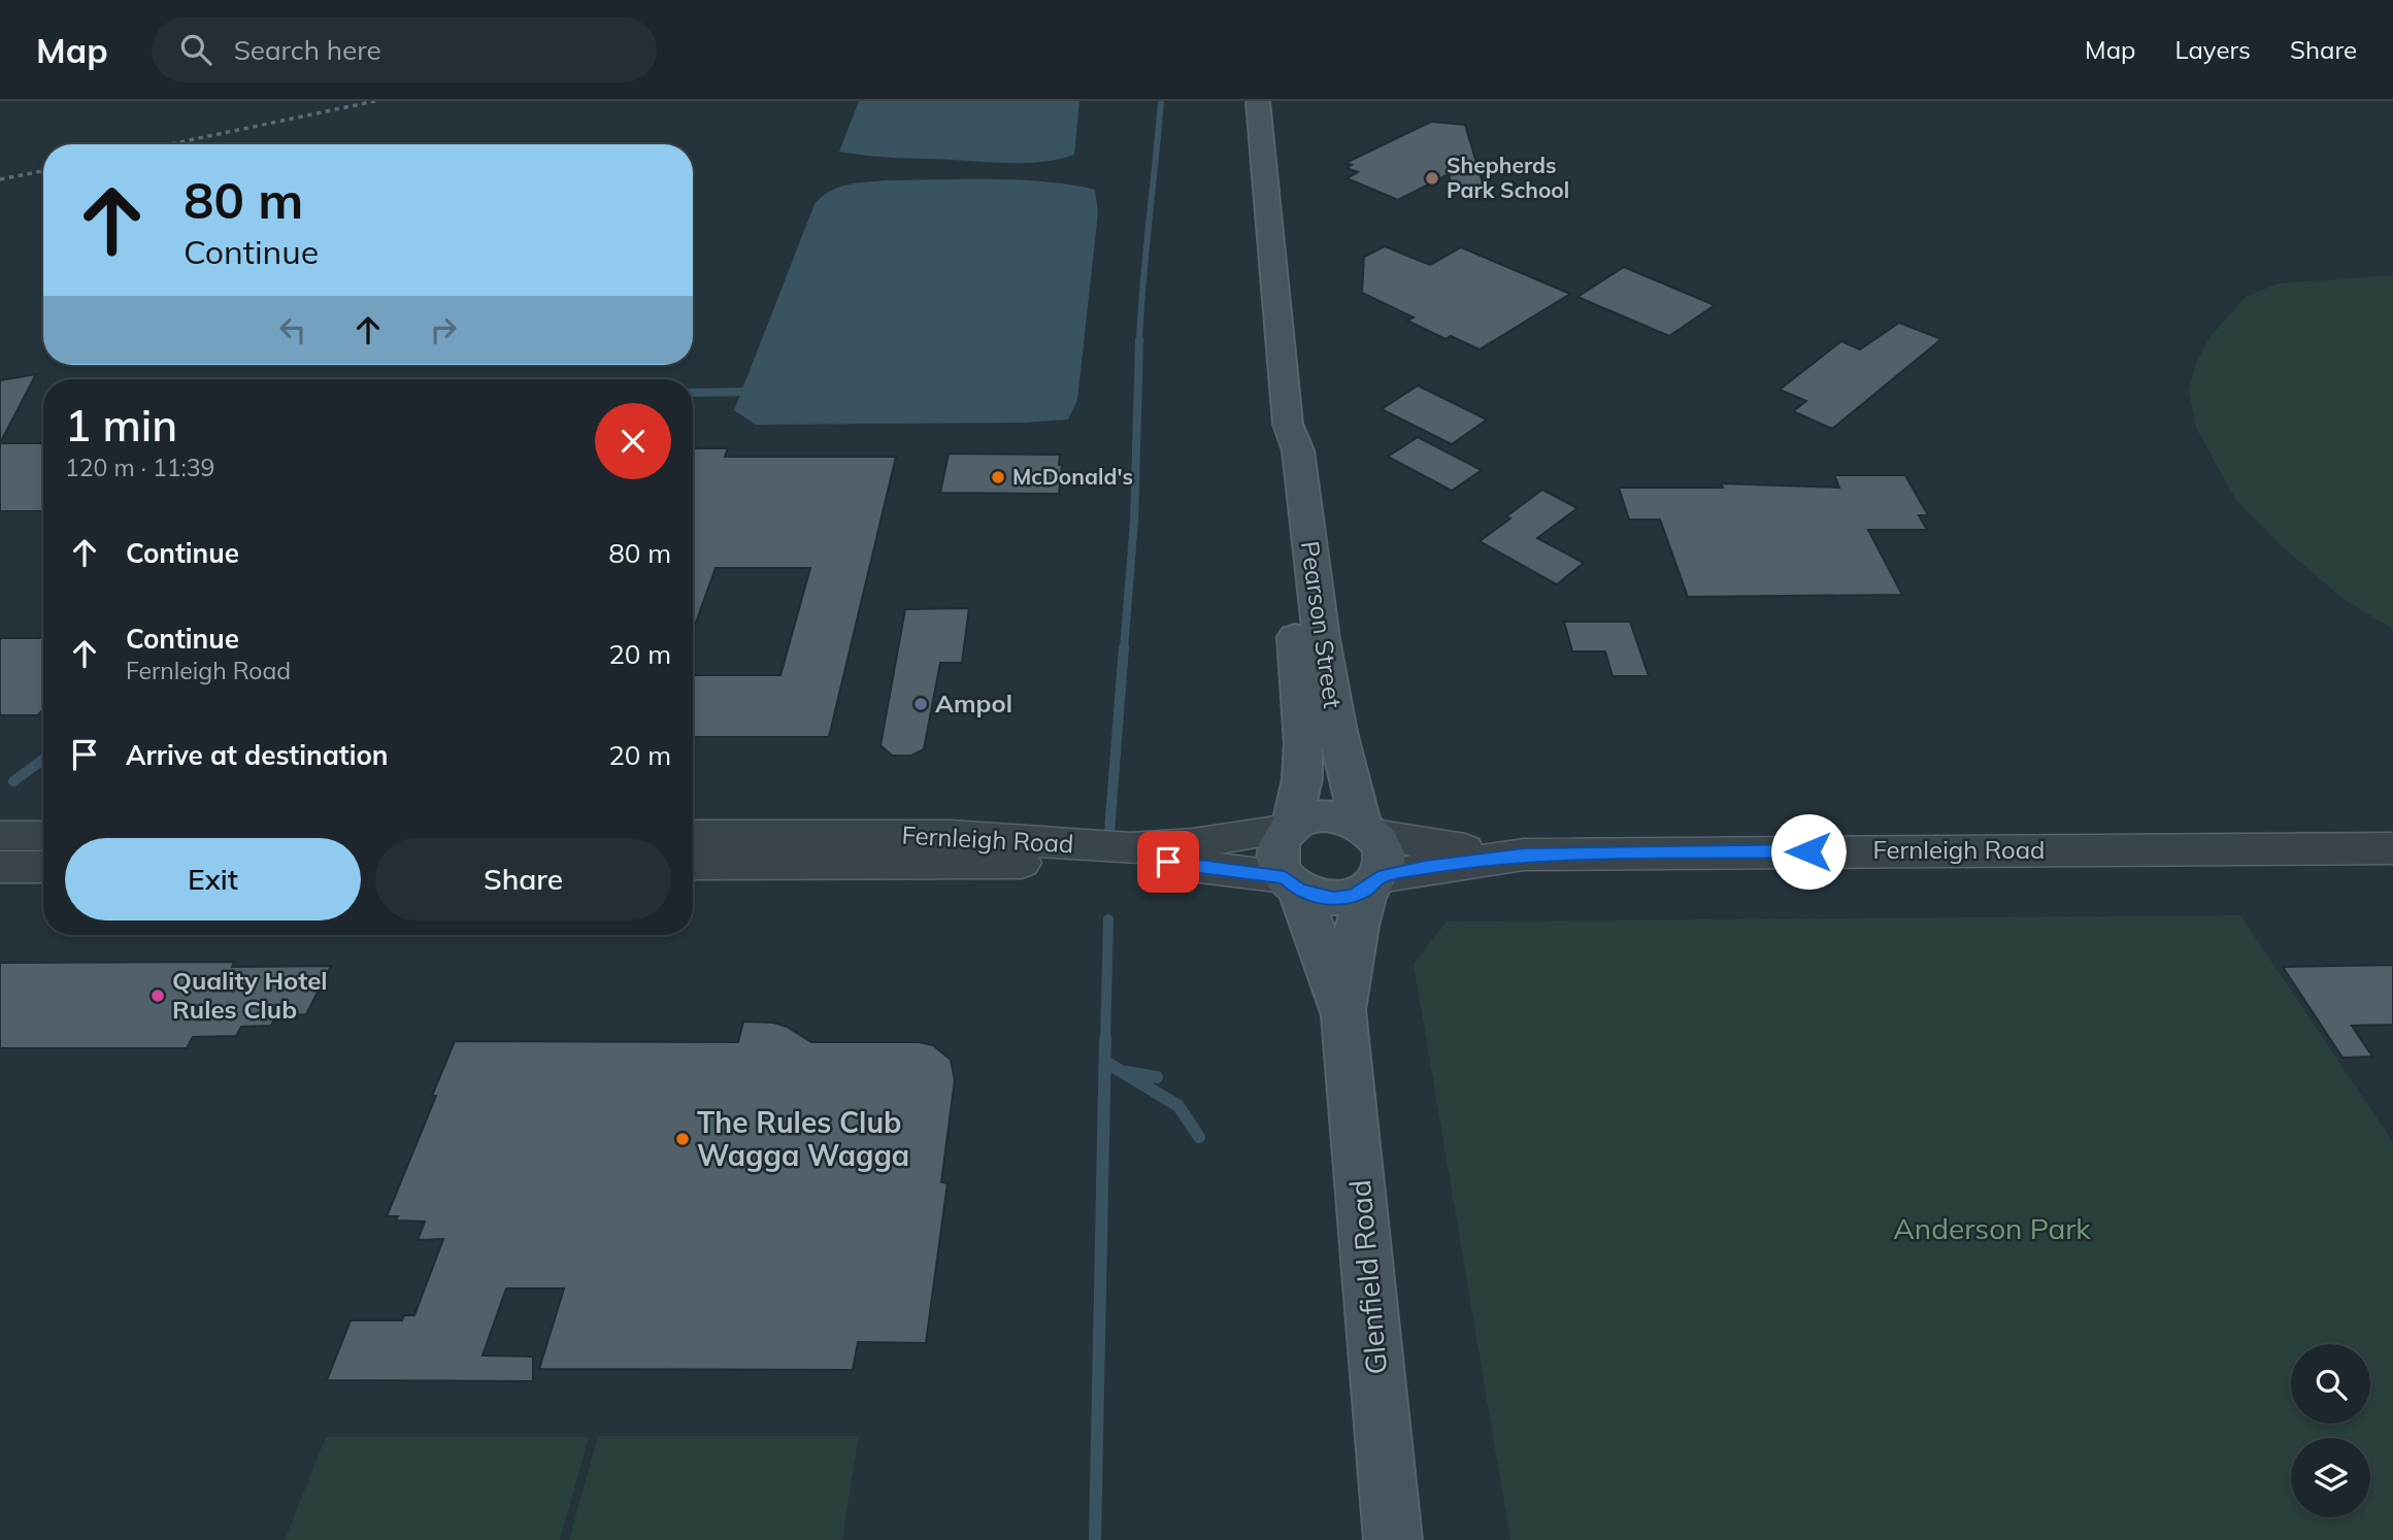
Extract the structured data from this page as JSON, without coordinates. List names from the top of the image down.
{
  "streets": {
    "main road": ["Pearson Street", "Glenfield Road"],
    "street": ["Fernleigh Road"]
  },
  "crossings": [
    ["Pearson Street", "Fernleigh Road"],
    ["Pearson Street", "Glenfield Road"],
    ["Fernleigh Road", "Glenfield Road"]
  ],
  "parks": ["Anderson Park"],
  "places": [
    "Shepherds Park School",
    "McDonald's",
    "Ampol",
    "Quality Hotel Rules Club",
    "The Rules Club Wagga Wagga"
  ],
  "page": {
    "header": "Map",
    "search": "Search here",
    "nav": ["Map", "Layers", "Share"],
    "turn": ["80 m", "Continue"],
    "heading": ["1 min", "120 m · 11:39"],
    "list": [
      {
        "name": "Continue",
        "value": "80 m"
      },
      {
        "name": "Continue",
        "note": "Fernleigh Road",
        "value": "20 m"
      },
      {
        "name": "Arrive at destination",
        "value": "20 m"
      }
    ],
    "buttons": ["Exit", "Share"]
  }
}
